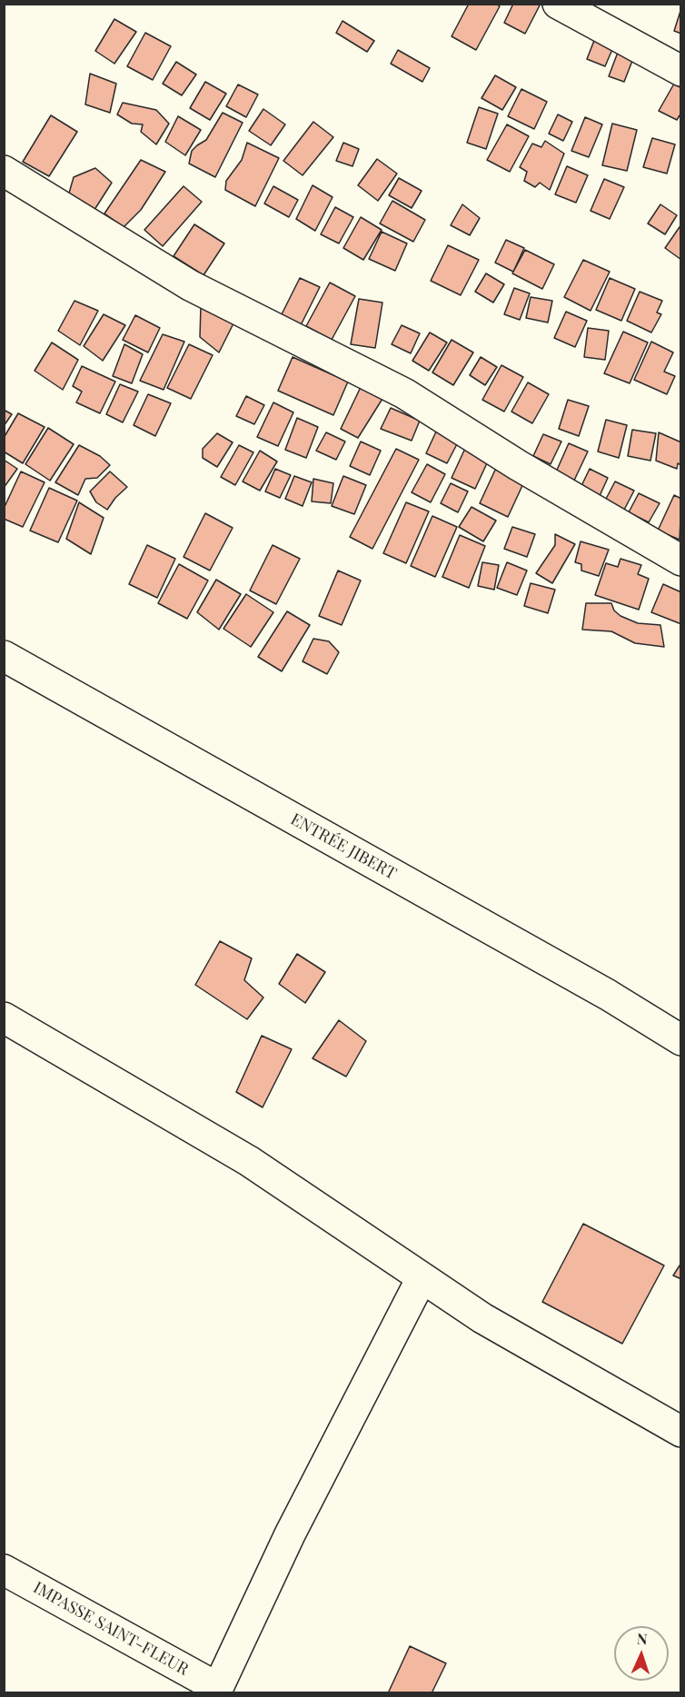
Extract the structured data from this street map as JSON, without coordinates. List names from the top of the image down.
{
  "streets": {
    "street": ["ENTRÉE JIBERT", "IMPASSE SAINT-FLEUR"]
  },
  "north": "top"
}
